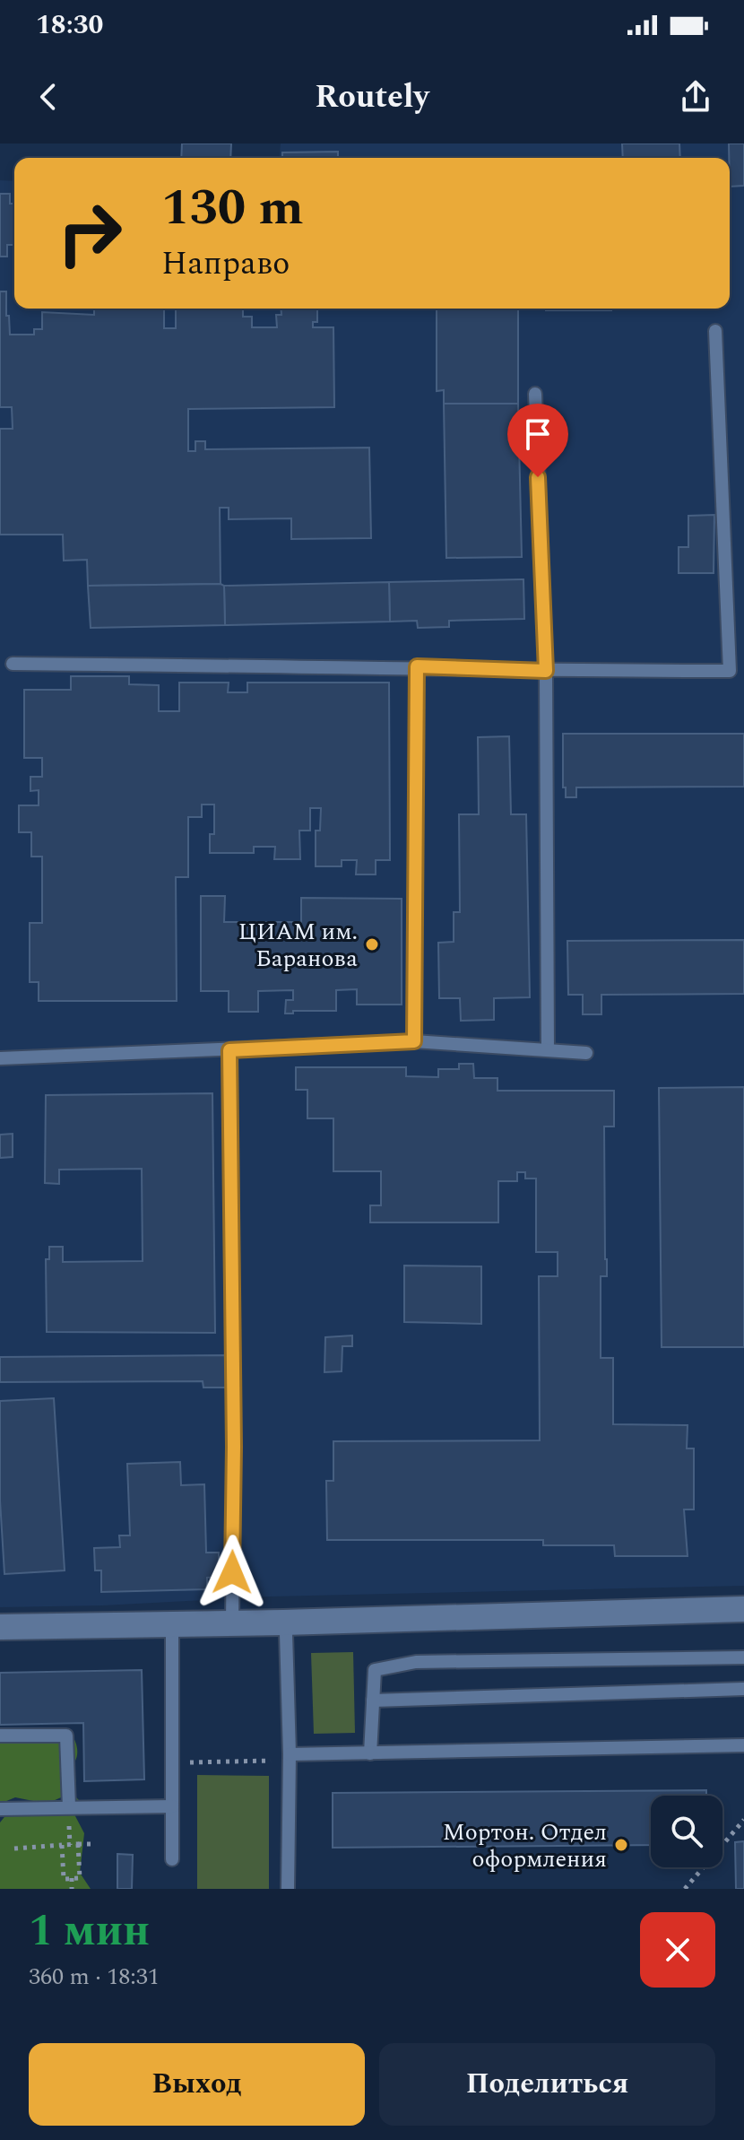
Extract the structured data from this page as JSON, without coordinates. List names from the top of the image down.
{
  "places": ["ЦИАМ им. Баранова", "Мортон. Отдел оформления"],
  "page": {
    "status": "18:30",
    "header": "Routely",
    "turn": ["130 m", "Направо"],
    "heading": ["1 мин", "360 m · 18:31"],
    "buttons": ["Выход", "Поделиться"]
  }
}
